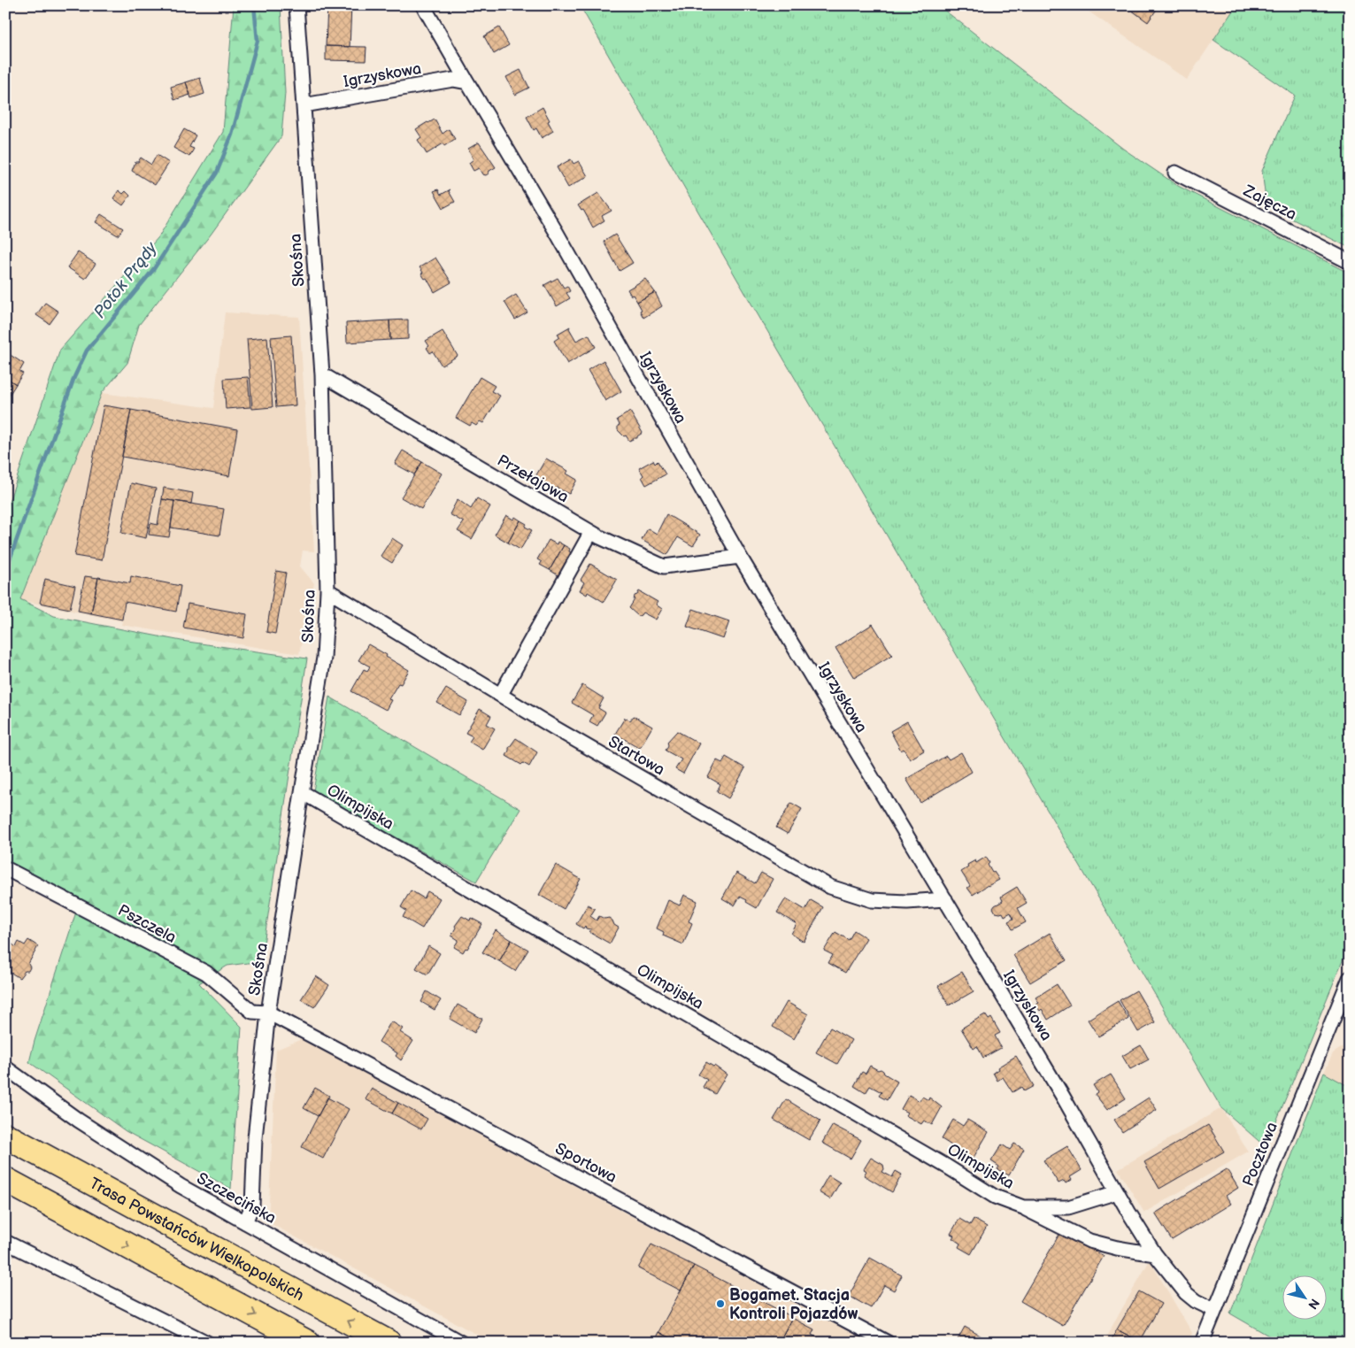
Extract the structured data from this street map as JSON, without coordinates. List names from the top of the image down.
{
  "streets": {
    "highway": ["Trasa Powstańców Wielkopolskich"],
    "street": [
      "Igrzyskowa",
      "Zajęcza",
      "Skośna",
      "Przełajowa",
      "Startowa",
      "Olimpijska",
      "Pszczela",
      "Pocztowa",
      "Sportowa",
      "Szczecińska"
    ]
  },
  "crossings": [
    ["Igrzyskowa", "Skośna"],
    ["Igrzyskowa", "Przełajowa"],
    ["Igrzyskowa", "Startowa"],
    ["Igrzyskowa", "Olimpijska"],
    ["Igrzyskowa", "Pocztowa"],
    ["Skośna", "Przełajowa"],
    ["Skośna", "Startowa"],
    ["Skośna", "Olimpijska"],
    ["Skośna", "Pszczela"],
    ["Skośna", "Sportowa"],
    ["Skośna", "Szczecińska"],
    ["Pszczela", "Sportowa"]
  ],
  "water": ["Potok Prądy"],
  "places": ["Bogamet. Stacja Kontroli Pojazdów"],
  "north": "bottom right"
}
